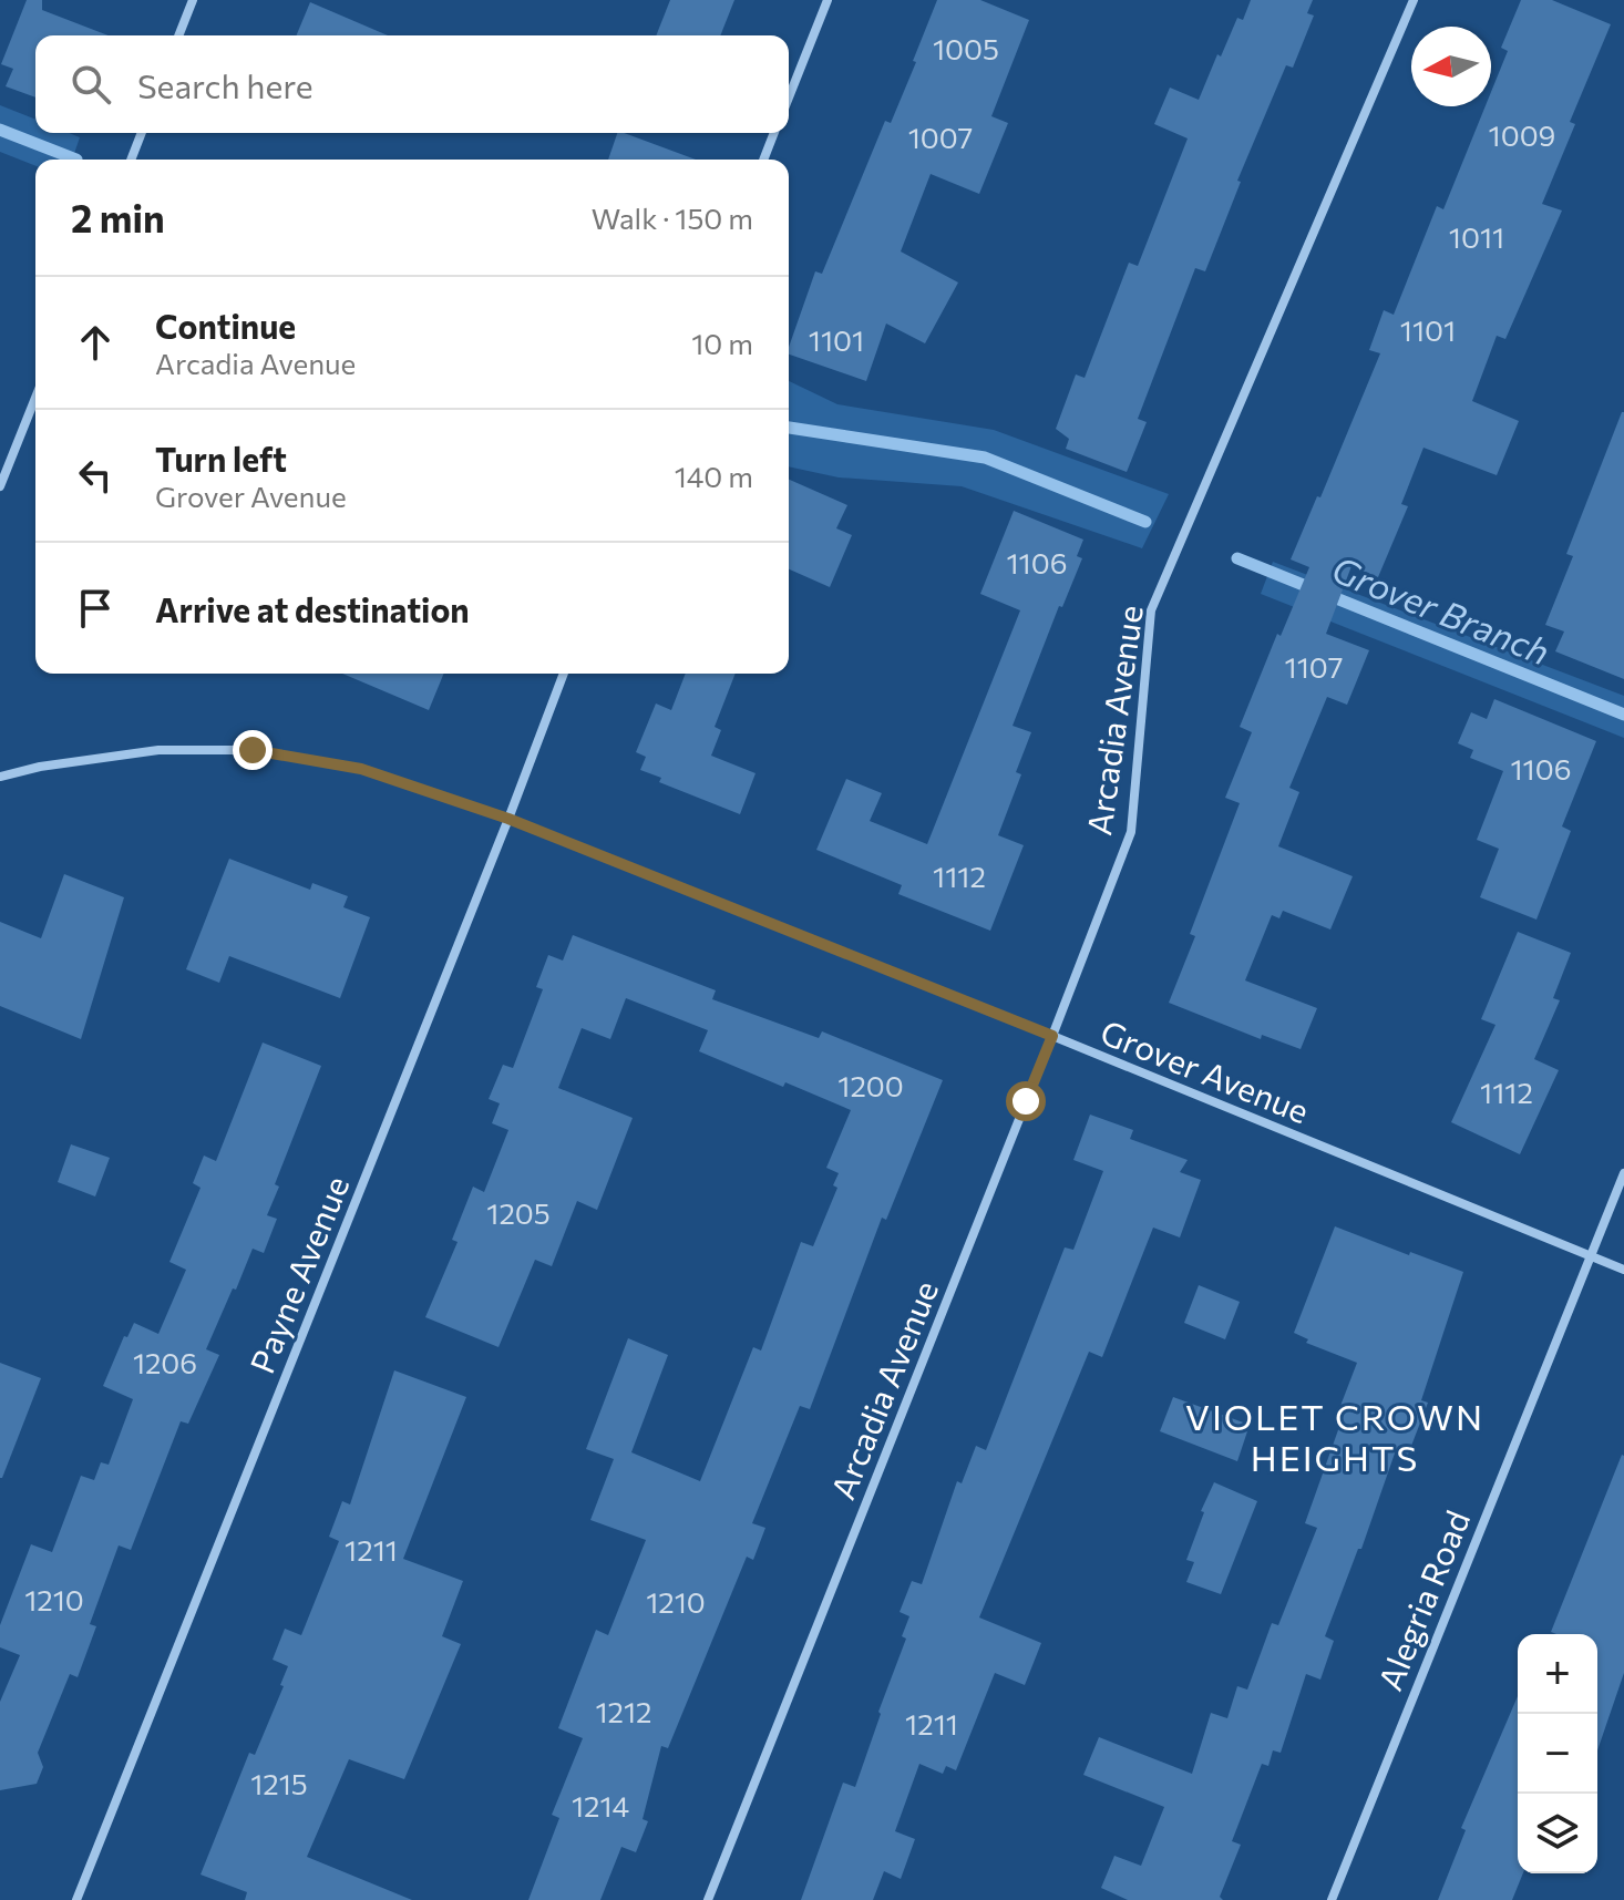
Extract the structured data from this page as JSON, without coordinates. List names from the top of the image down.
{
  "streets": {
    "street": [
      "Arcadia Avenue",
      "Grover Avenue",
      "Payne Avenue",
      "Alegria Road"
    ]
  },
  "crossings": [
    ["Arcadia Avenue", "Grover Avenue"],
    ["Grover Avenue", "Payne Avenue"],
    ["Grover Avenue", "Alegria Road"]
  ],
  "districts": ["VIOLET CROWN HEIGHTS"],
  "water": ["Grover Branch"],
  "house_numbers": [
    "1005",
    "1009",
    "1007",
    "1011",
    "1101",
    "1101",
    "1106",
    "1107",
    "1106",
    "1112",
    "1200",
    "1112",
    "1205",
    "1206",
    "1211",
    "1210",
    "1210",
    "1212",
    "1211",
    "1215",
    "1214"
  ],
  "north": "left",
  "page": {
    "search": "Search here",
    "heading": ["2 min", "Walk · 150 m"],
    "list": [
      ["Continue", "Arcadia Avenue", "10 m"],
      ["Turn left", "Grover Avenue", "140 m"],
      "Arrive at destination"
    ],
    "map_buttons": ["+", "−"]
  }
}
